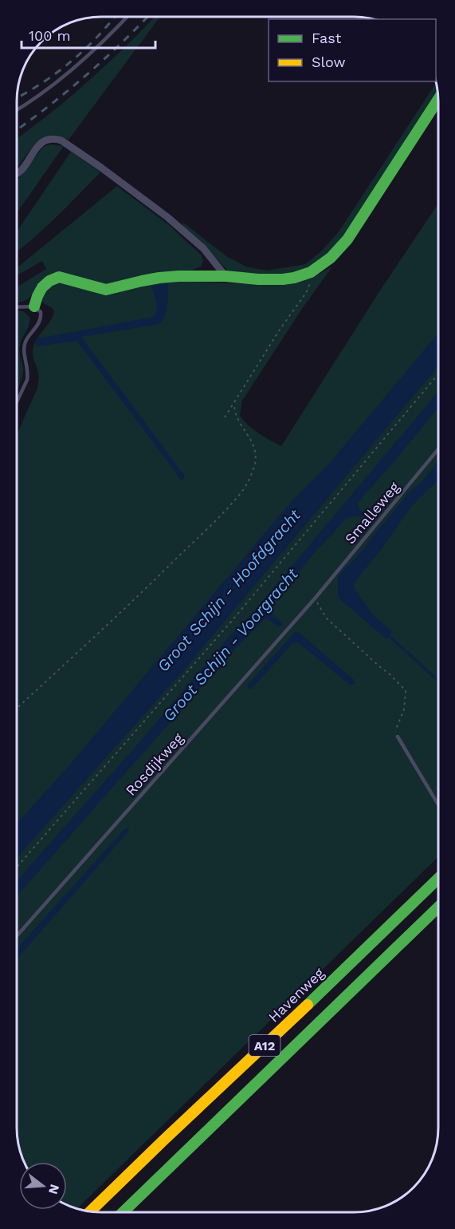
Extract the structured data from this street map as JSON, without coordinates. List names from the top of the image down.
{
  "streets": {
    "main road": ["Havenweg", "A12"],
    "lane": ["Smalleweg", "Rosdijkweg"]
  },
  "crossings": [
    ["Smalleweg", "Rosdijkweg"]
  ],
  "water": ["Groot Schijn - Hoofdgracht", "Groot Schijn - Voorgracht"],
  "legend": ["Fast", "Slow"],
  "scale_bar": "100 m",
  "north": "right"
}
